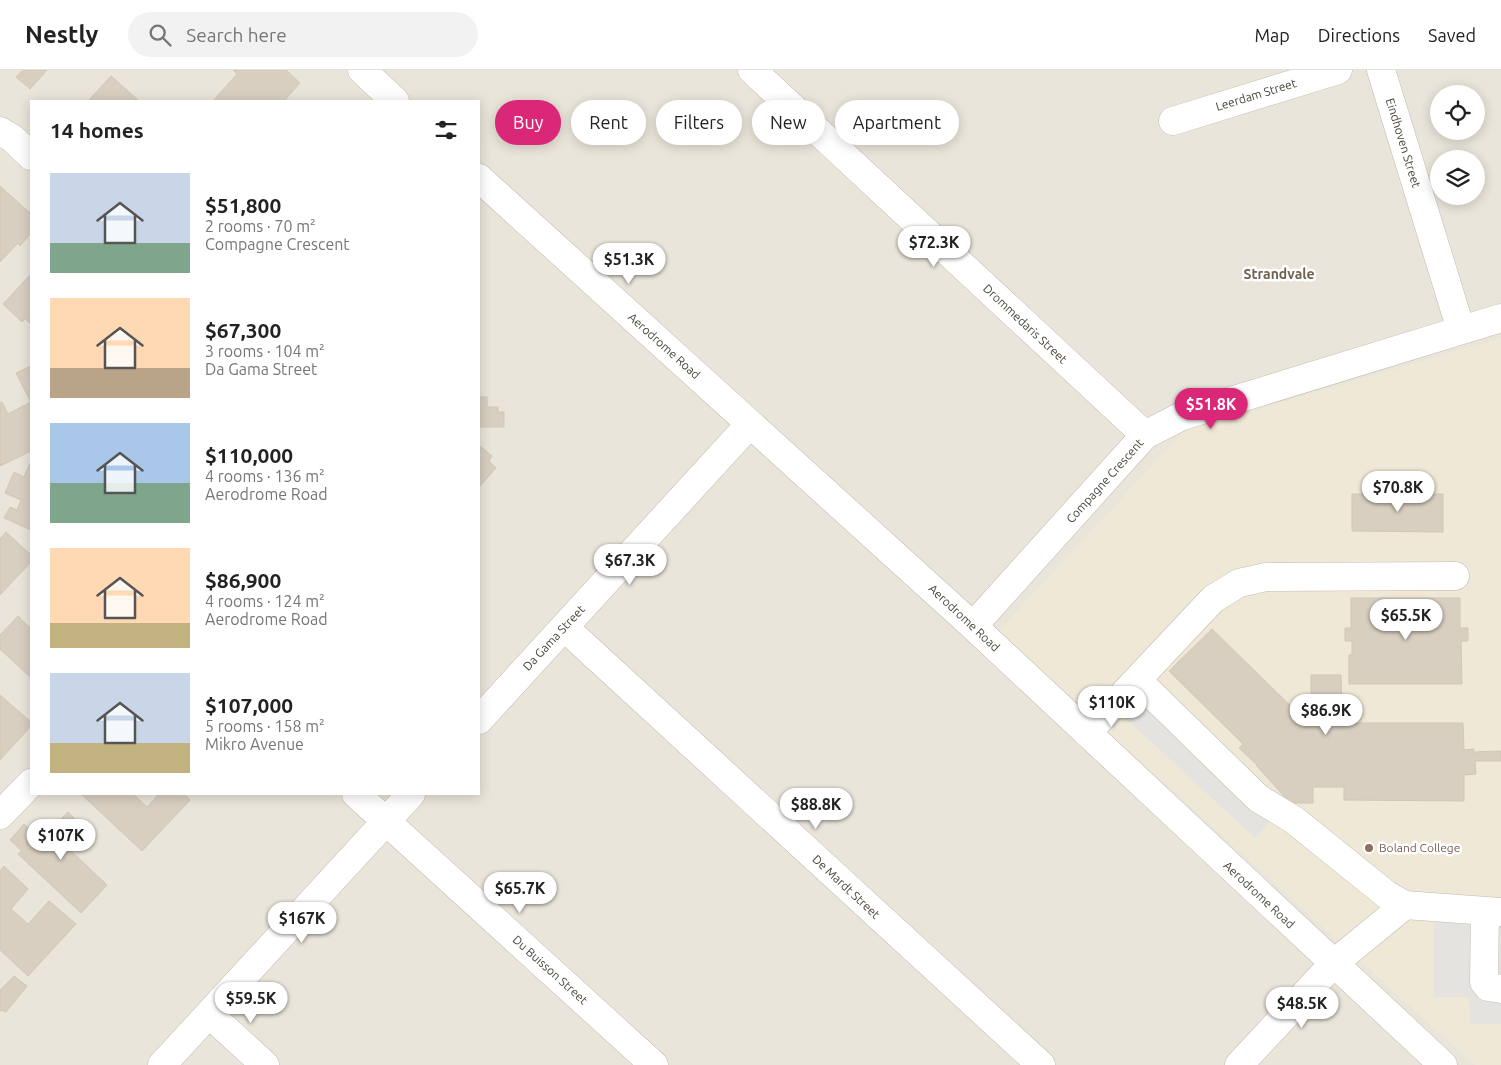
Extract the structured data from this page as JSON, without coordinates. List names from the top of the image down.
{
  "streets": {
    "street": [
      "Leerdam Street",
      "Eindhoven Street",
      "Drommedaris Street",
      "Aerodrome Road",
      "Compagne Crescent",
      "Da Gama Street",
      "De Mardt Street",
      "Du Buisson Street"
    ]
  },
  "crossings": [
    ["Eindhoven Street", "Compagne Crescent"],
    ["Drommedaris Street", "Compagne Crescent"],
    ["Aerodrome Road", "Compagne Crescent"],
    ["Aerodrome Road", "Da Gama Street"],
    ["Da Gama Street", "De Mardt Street"]
  ],
  "districts": ["Strandvale"],
  "places": ["Boland College"],
  "page": {
    "header": "Nestly",
    "search": "Search here",
    "nav": ["Map", "Directions", "Saved"],
    "chip": [
      "Buy",
      "Rent",
      "Filters",
      "New",
      "Apartment"
    ],
    "heading": "14 homes",
    "list": [
      {
        "name": "$51,800",
        "note": "2 rooms · 70 m² · Compagne Crescent"
      },
      {
        "name": "$67,300",
        "note": "3 rooms · 104 m² · Da Gama Street"
      },
      {
        "name": "$110,000",
        "note": "4 rooms · 136 m² · Aerodrome Road"
      },
      {
        "name": "$86,900",
        "note": "4 rooms · 124 m² · Aerodrome Road"
      },
      {
        "name": "$107,000",
        "note": "5 rooms · 158 m² · Mikro Avenue"
      }
    ],
    "price": [
      "$72.3K",
      "$51.3K",
      "$51.8K",
      "$70.8K",
      "$67.3K",
      "$65.5K",
      "$110K",
      "$86.9K",
      "$88.8K",
      "$107K",
      "$65.7K",
      "$167K",
      "$59.5K",
      "$48.5K"
    ]
  }
}
